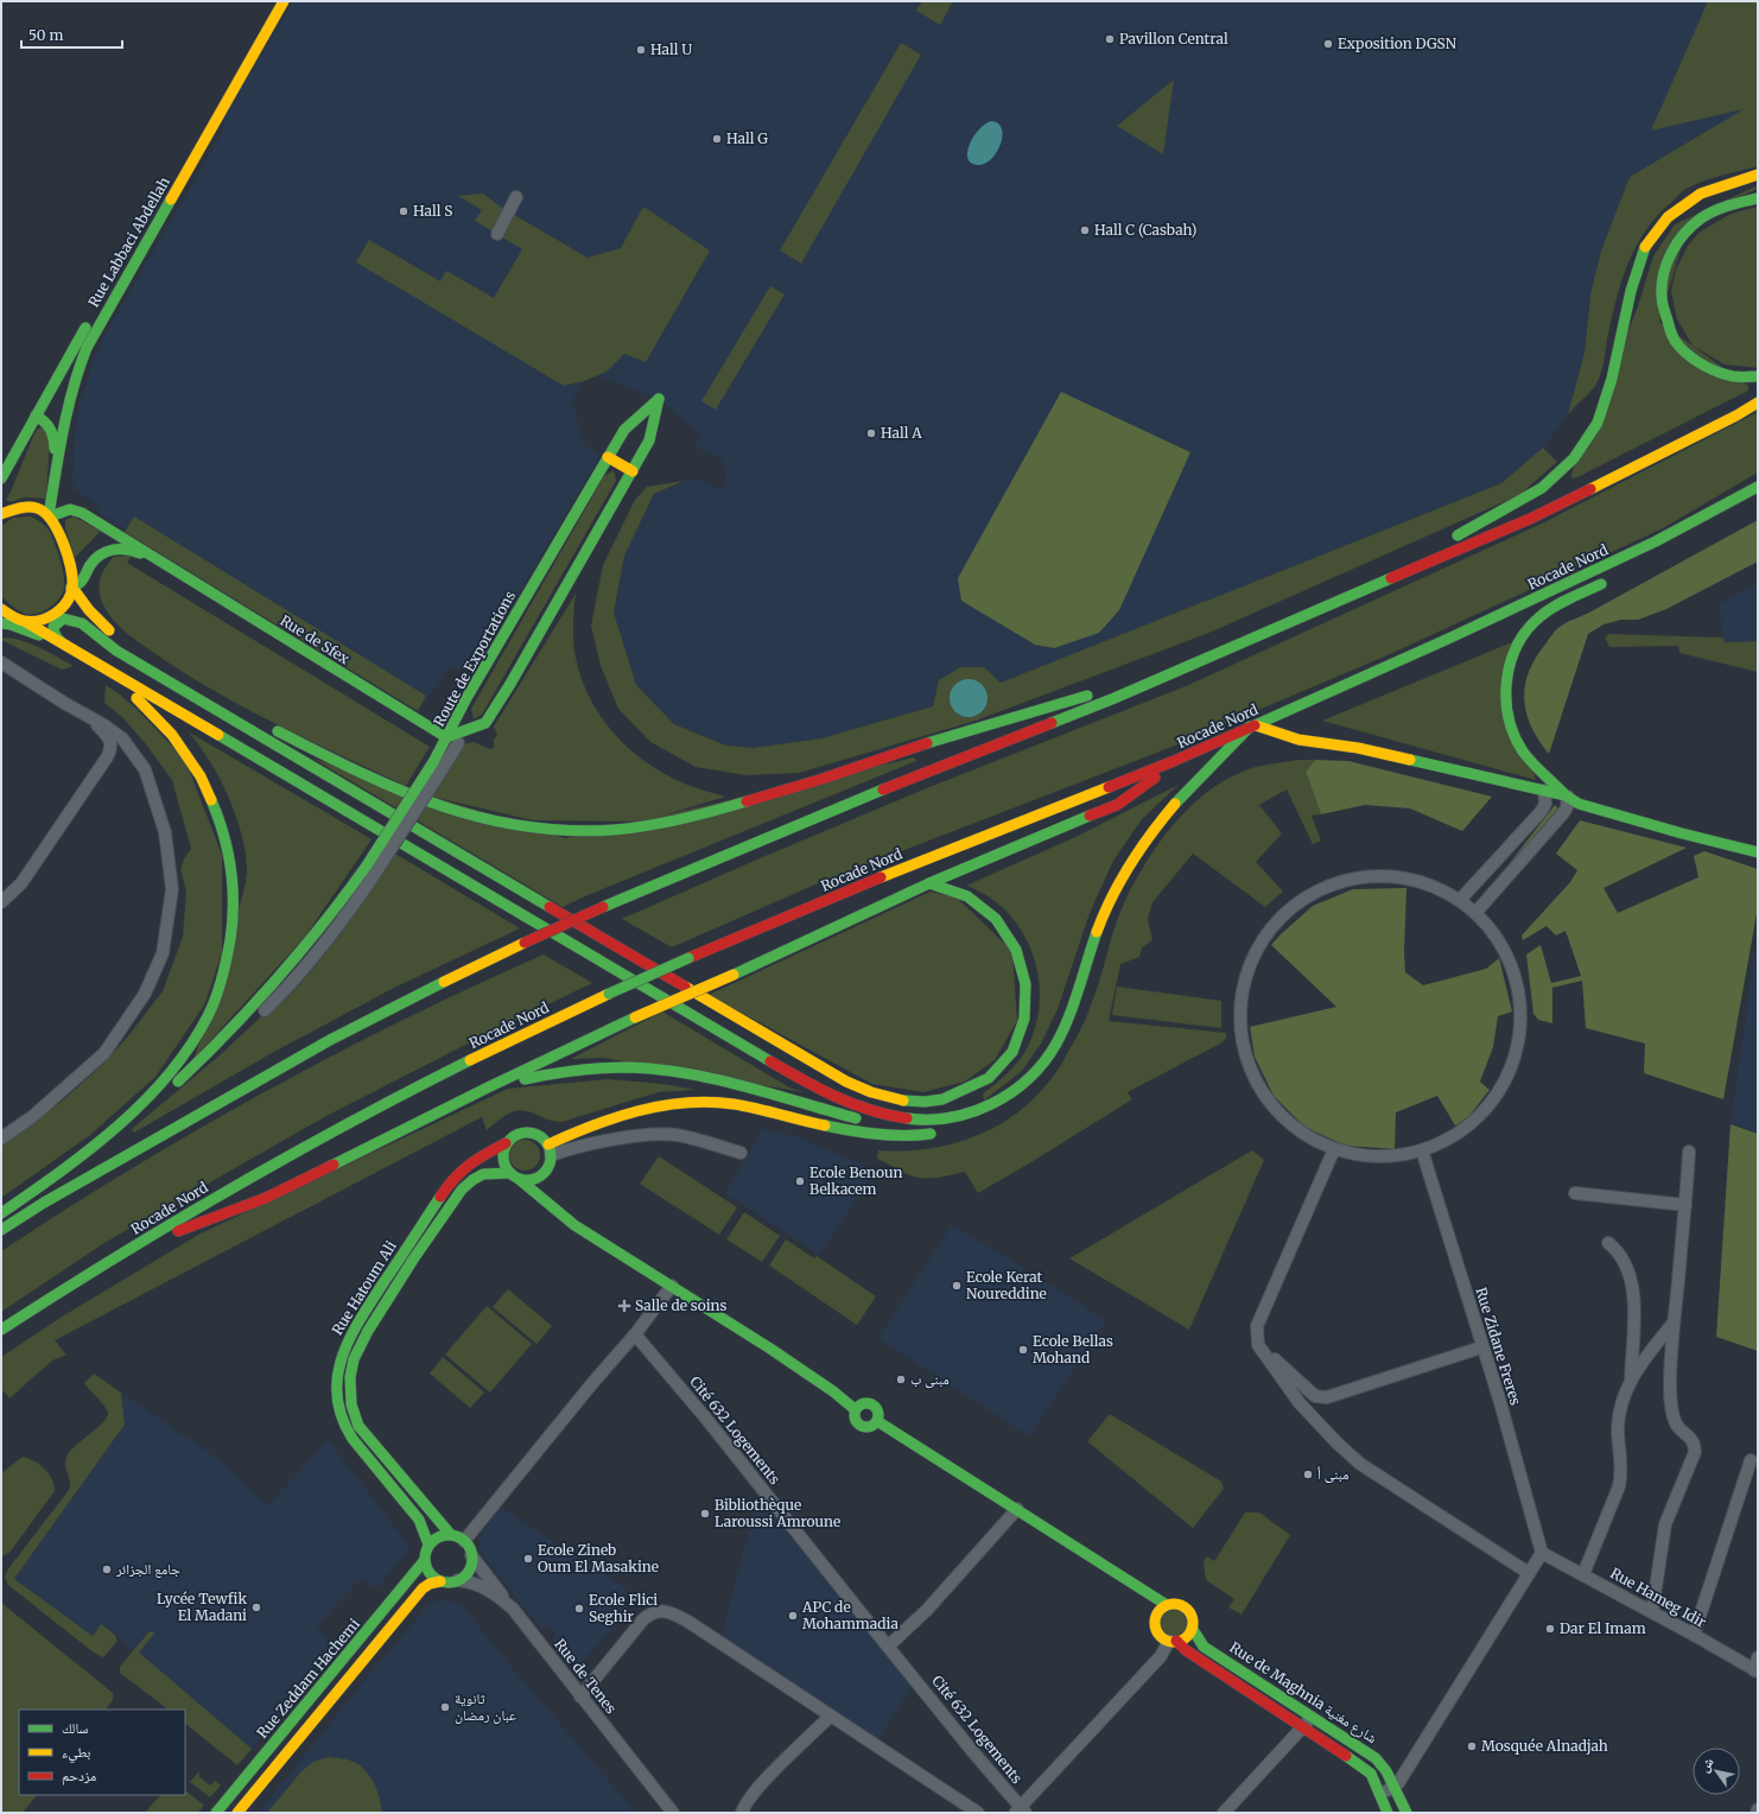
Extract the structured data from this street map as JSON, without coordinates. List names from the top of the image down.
{
  "streets": {
    "main road": [
      "Rue Labbaci Abdellah",
      "Rocade Nord",
      "Rue de Sfex",
      "Route de Exportations",
      "Rue Hatoum Ali",
      "Rue Zeddam Hachemi",
      "Rue de Maghnia شارع مغنية"
    ],
    "street": [
      "Rue Zidane Freres",
      "Cité 632 Logements",
      "Rue Hameg Idir",
      "Rue de Tenes"
    ]
  },
  "crossings": [
    ["Rue Labbaci Abdellah", "Rue de Sfex"],
    ["Rue de Sfex", "Route de Exportations"],
    ["Rue Hatoum Ali", "Rue de Tenes"],
    ["Rue Hatoum Ali", "Rue Zeddam Hachemi"],
    ["Rue Zidane Freres", "Rue Hameg Idir"],
    ["Rue de Tenes", "Rue Zeddam Hachemi"]
  ],
  "places": {
    "other": [
      "Pavillon Central",
      "Exposition DGSN",
      "Hall U",
      "Hall G",
      "Hall S",
      "Hall C (Casbah)",
      "Hall A",
      "Ecole Benoun Belkacem",
      "Ecole Kerat Noureddine",
      "Ecole Bellas Mohand",
      "مبنى ب",
      "مبنى أ",
      "Bibliothèque Laroussi Amroune",
      "Ecole Zineb Oum El Masakine",
      "جامع الجزائر",
      "Lycée Tewfik El Madani",
      "Ecole Flici Seghir",
      "APC de Mohammadia",
      "Dar El Imam",
      "ثانوية عبان رمضان",
      "Mosquée Alnadjah"
    ],
    "health": ["Salle de soins"]
  },
  "legend": ["سالك", "بطيء", "مزدحم"],
  "scale_bar": "50 m",
  "north": "top left"
}
